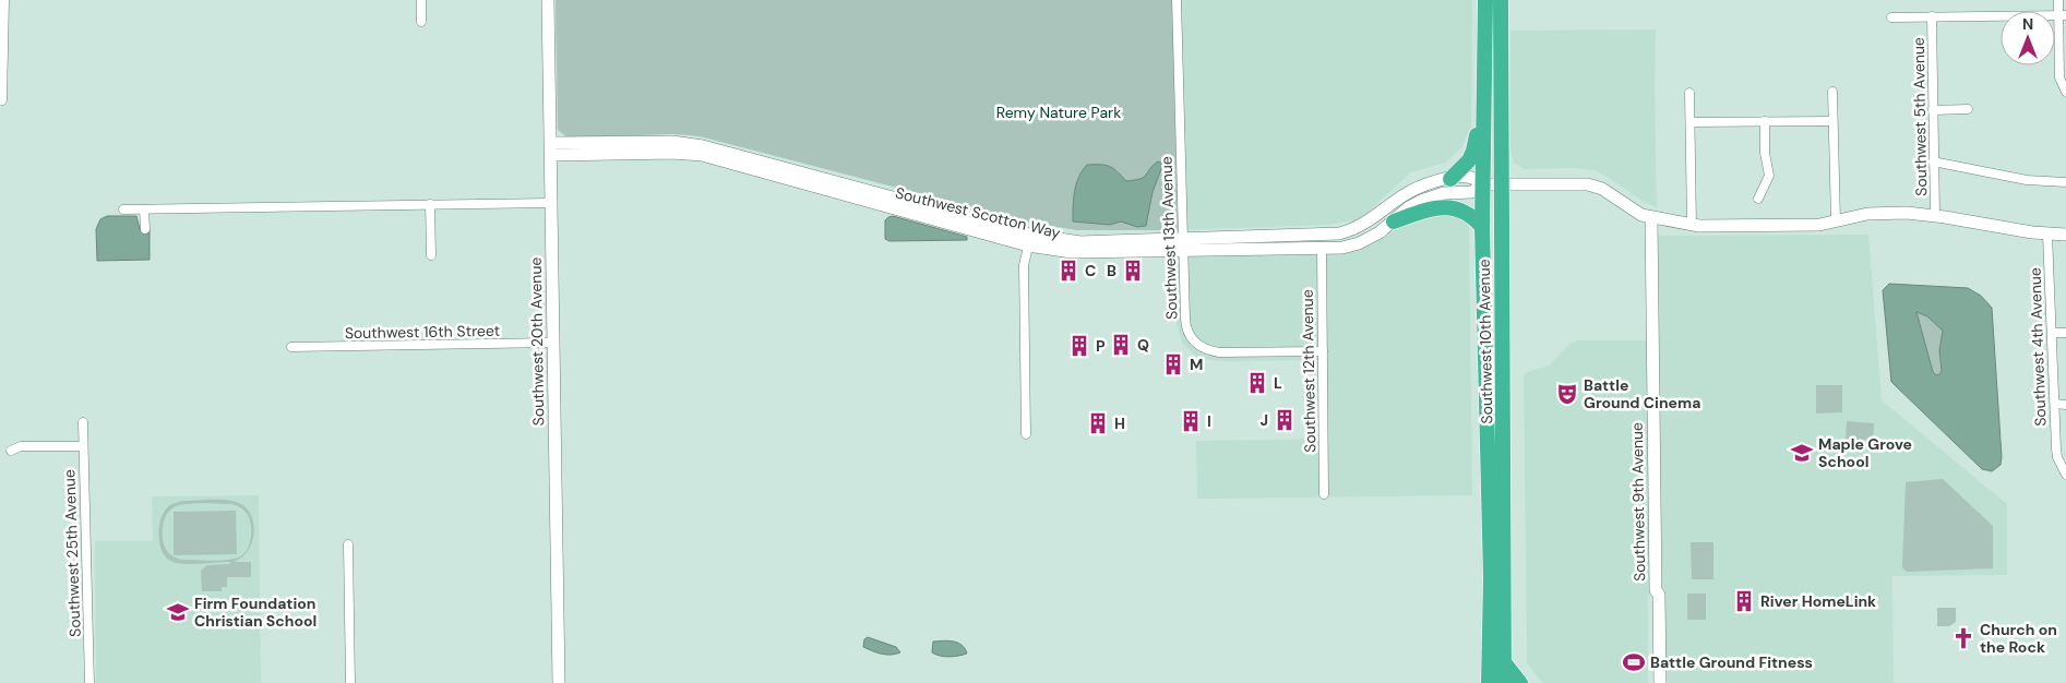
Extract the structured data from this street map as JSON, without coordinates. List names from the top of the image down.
{
  "streets": {
    "highway": ["Southwest 10th Avenue"],
    "street": [
      "Southwest 5th Avenue",
      "Southwest Scotton Way",
      "Southwest 13th Avenue",
      "Southwest 16th Street",
      "Southwest 20th Avenue",
      "Southwest 4th Avenue",
      "Southwest 12th Avenue",
      "Southwest 9th Avenue",
      "Southwest 25th Avenue"
    ]
  },
  "crossings": [
    ["Southwest 5th Avenue", "Southwest Scotton Way"],
    ["Southwest Scotton Way", "Southwest 13th Avenue"],
    ["Southwest Scotton Way", "Southwest 20th Avenue"],
    ["Southwest Scotton Way", "Southwest 10th Avenue"],
    ["Southwest Scotton Way", "Southwest 4th Avenue"],
    ["Southwest Scotton Way", "Southwest 12th Avenue"],
    ["Southwest Scotton Way", "Southwest 9th Avenue"],
    ["Southwest 13th Avenue", "Southwest 12th Avenue"],
    ["Southwest 16th Street", "Southwest 20th Avenue"]
  ],
  "parks": ["Remy Nature Park"],
  "places": {
    "building": [
      "C",
      "B",
      "Q",
      "P",
      "M",
      "L",
      "J",
      "I",
      "H",
      "River HomeLink"
    ],
    "theatre": ["Battle Ground Cinema"],
    "school or university": ["Maple Grove School", "Firm Foundation Christian School"],
    "church": ["Church on the Rock"],
    "sports": ["Battle Ground Fitness"]
  },
  "north": "top"
}
